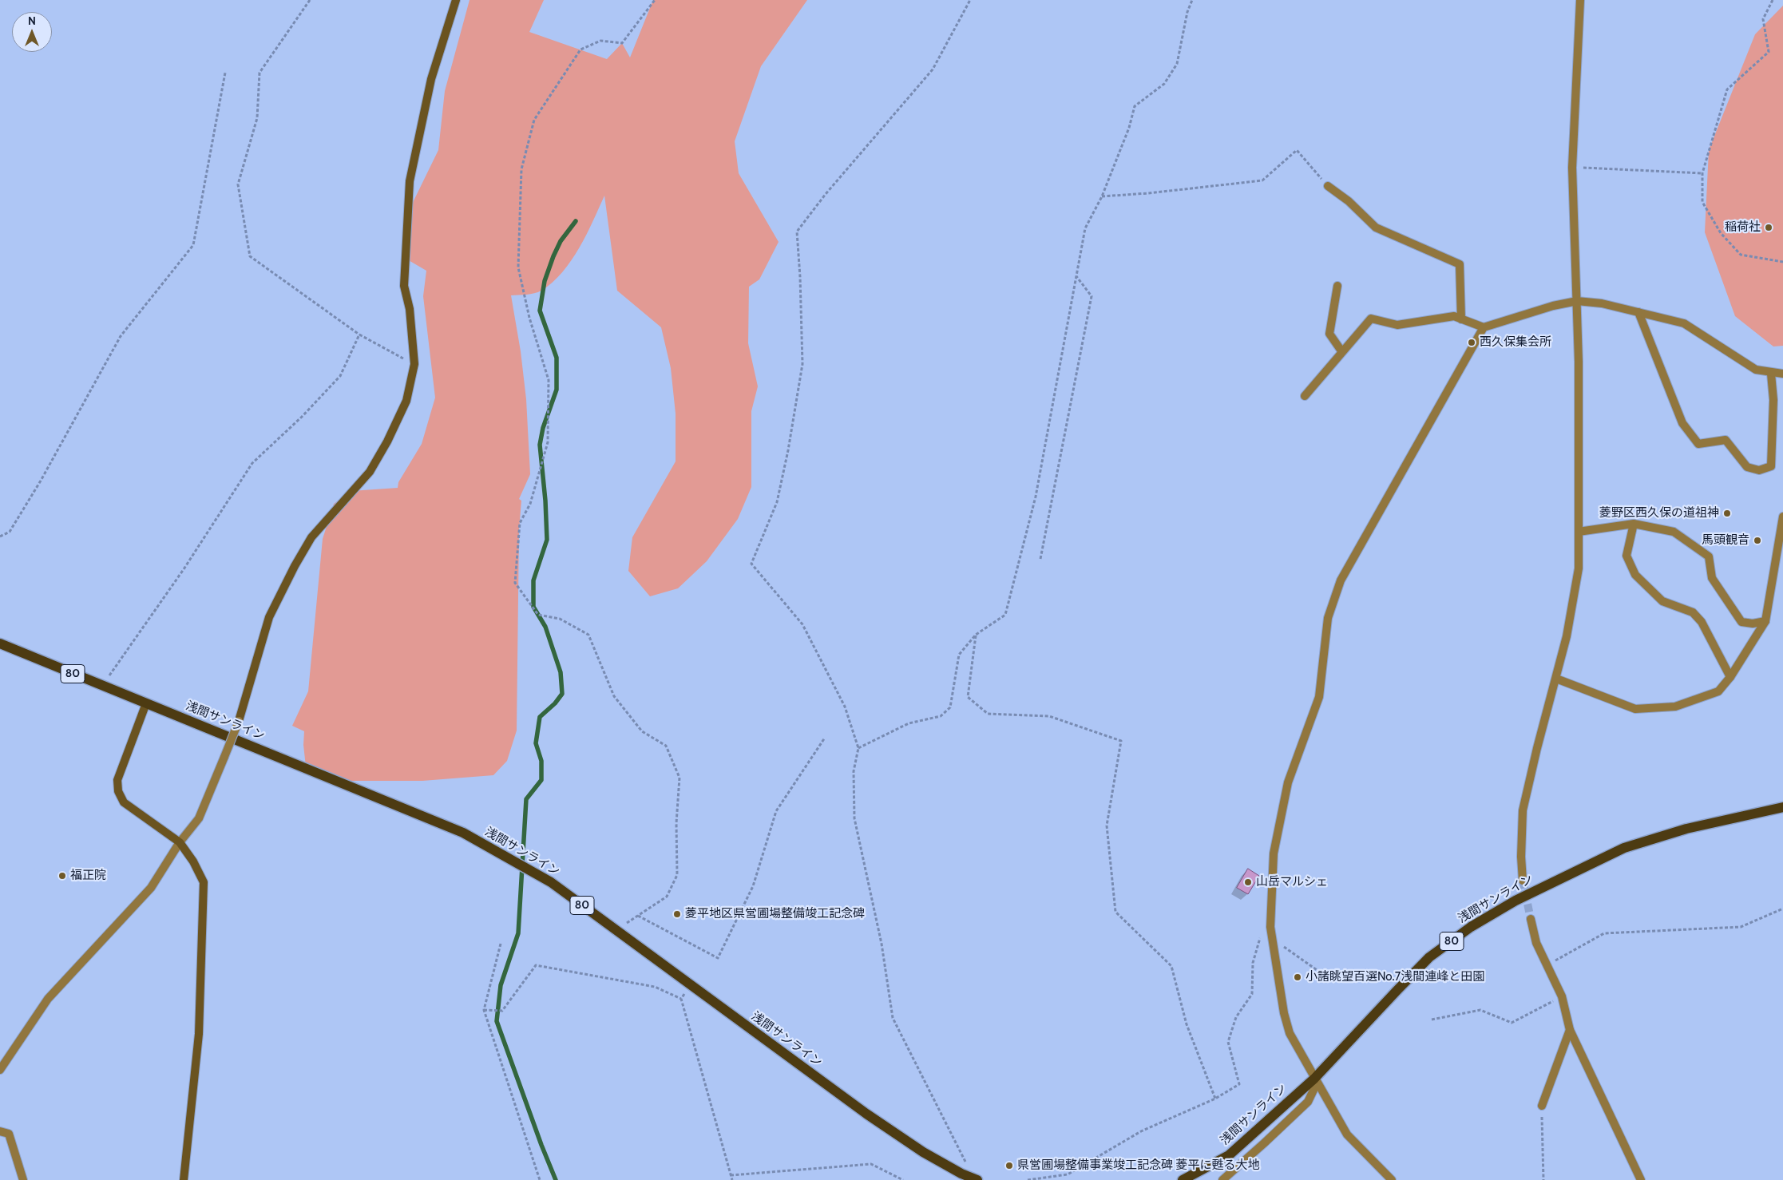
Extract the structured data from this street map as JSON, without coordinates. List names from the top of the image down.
{
  "streets": {
    "main road": ["80", "浅間サンライン"]
  },
  "places": [
    "稲荷社",
    "西久保集会所",
    "菱野区西久保の道祖神",
    "馬頭観音",
    "福正院",
    "山岳マルシェ",
    "菱平地区県営圃場整備竣工記念碑",
    "小諸眺望百選No.7浅間連峰と田園",
    "県営圃場整備事業竣工記念碑 菱平に甦る大地"
  ],
  "north": "top"
}
